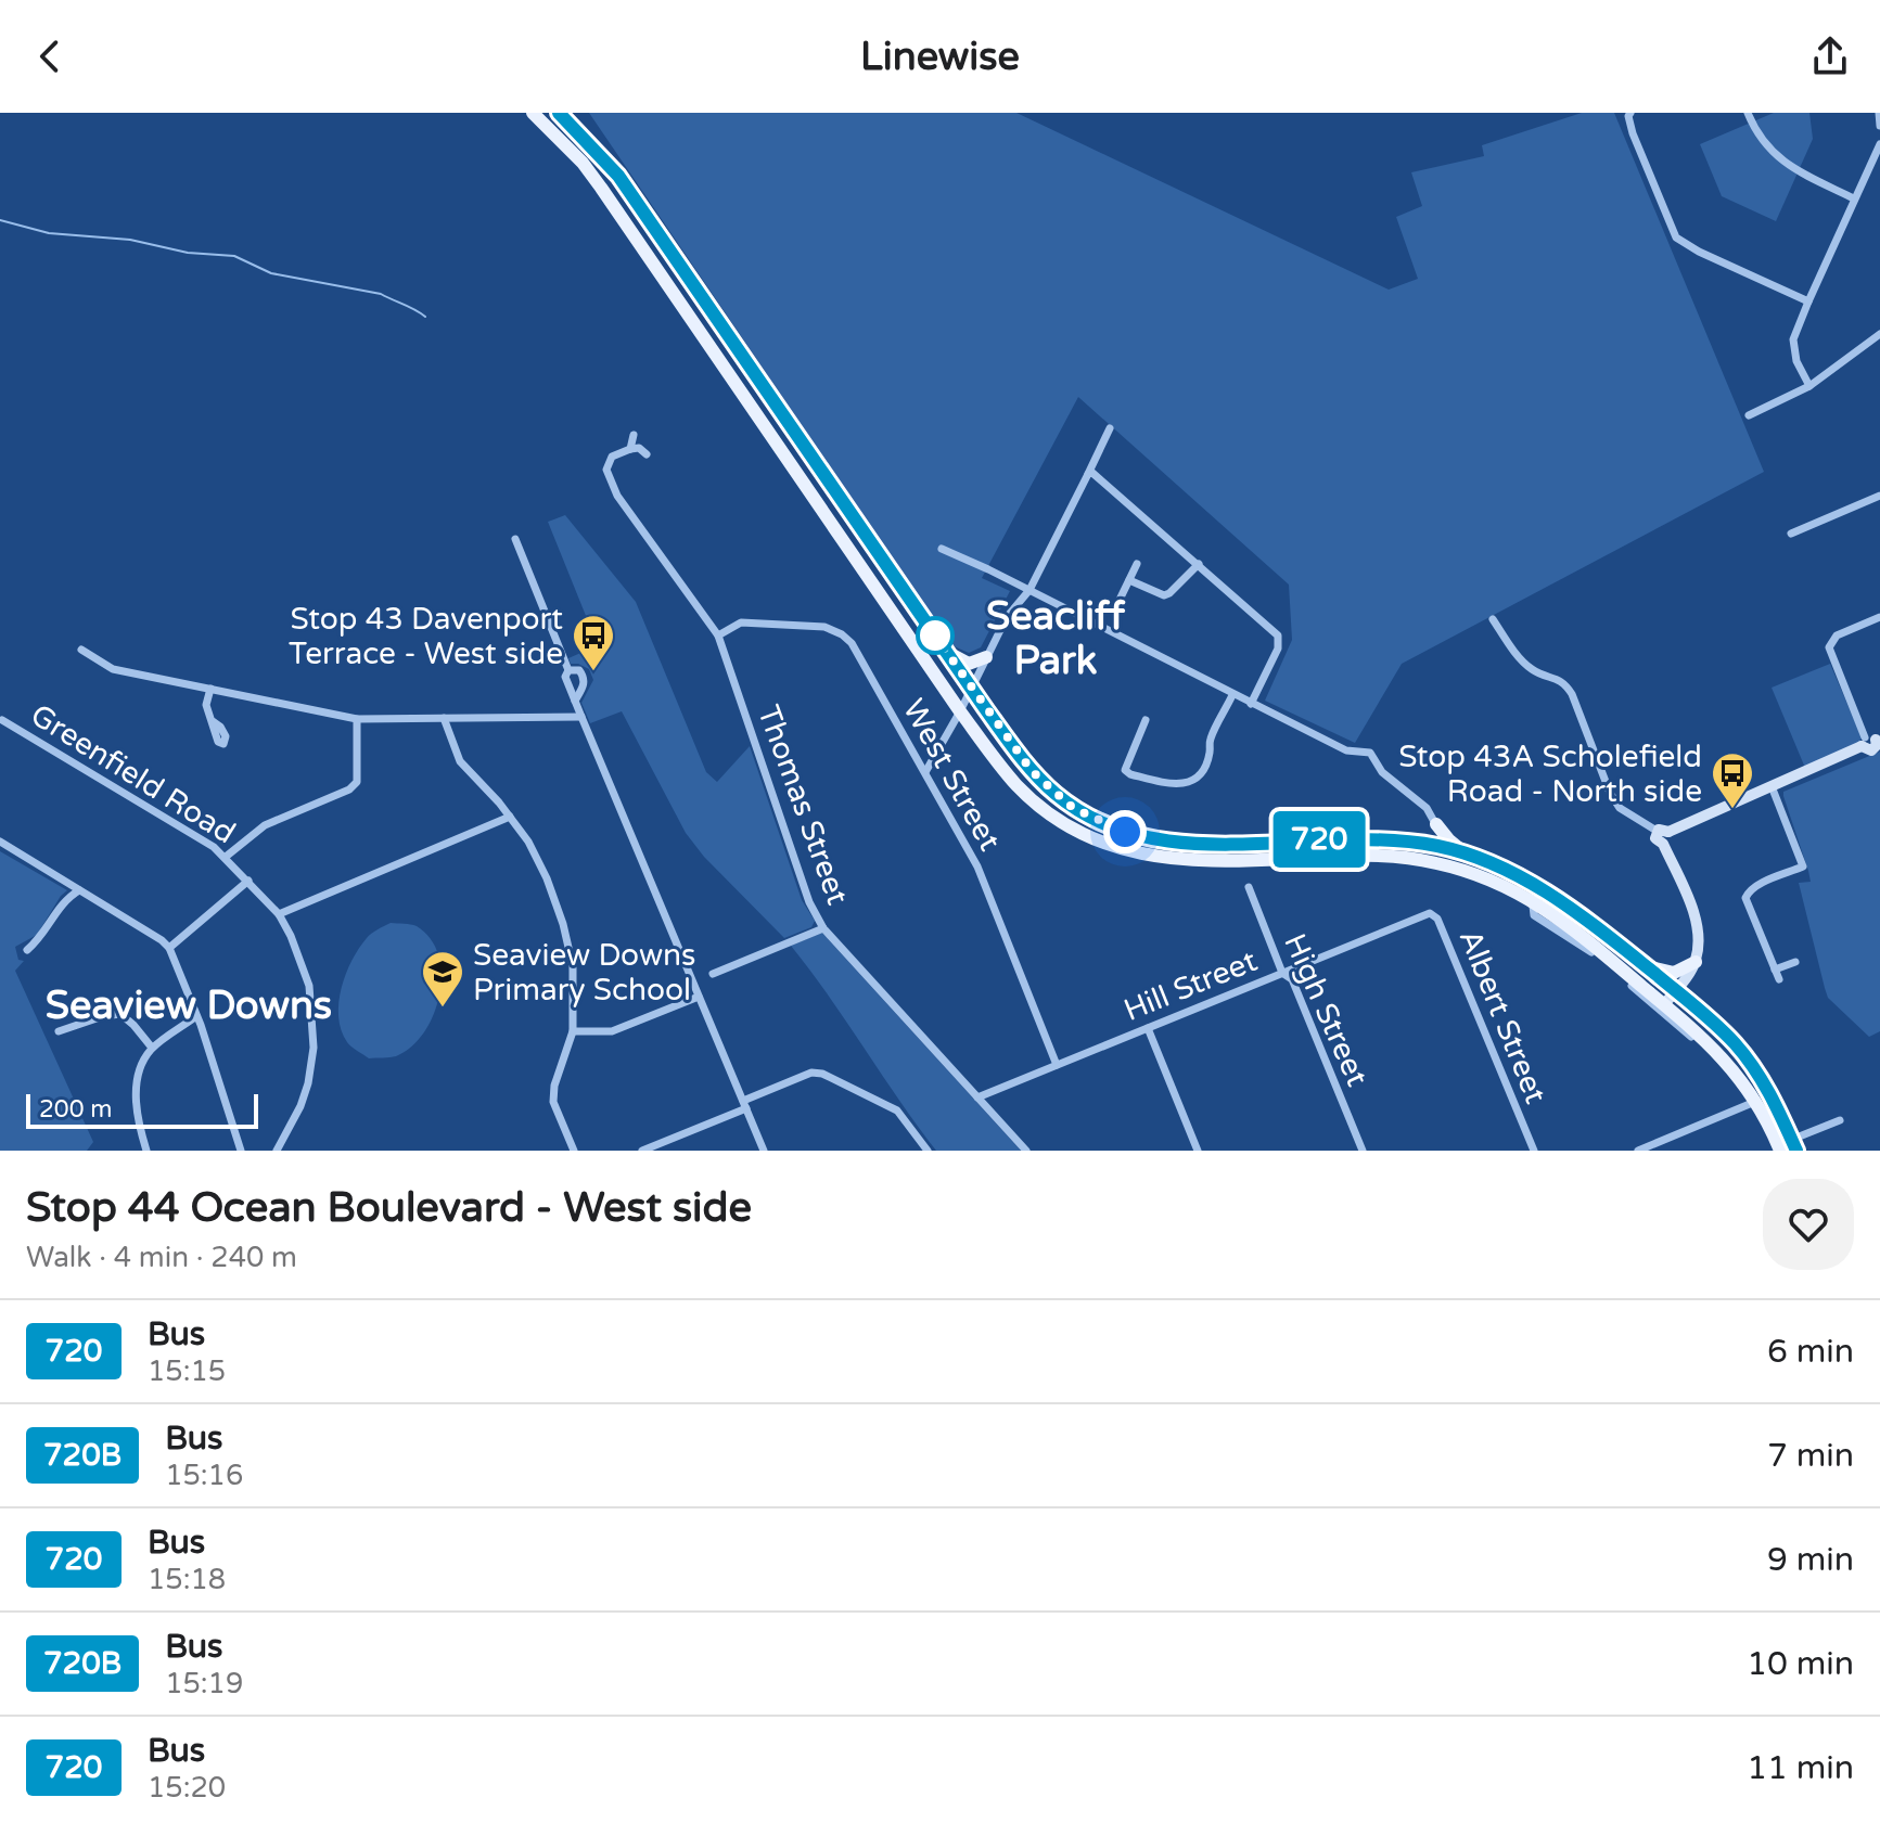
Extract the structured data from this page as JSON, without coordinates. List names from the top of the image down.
{
  "streets": {
    "street": [
      "Greenfield Road",
      "West Street",
      "Thomas Street",
      "Hill Street",
      "High Street",
      "Albert Street"
    ]
  },
  "crossings": [
    ["West Street", "Thomas Street"],
    ["West Street", "Hill Street"],
    ["Thomas Street", "Hill Street"],
    ["Hill Street", "High Street"],
    ["Hill Street", "Albert Street"]
  ],
  "districts": ["Seacliff Park", "Seaview Downs"],
  "places": {
    "bus stop": ["Stop 43 Davenport Terrace - West side", "Stop 43A Scholefield Road - North side"],
    "school or university": ["Seaview Downs Primary School"]
  },
  "lines": ["bus line 720"],
  "scale_bar": "200 m",
  "page": {
    "header": "Linewise",
    "on_map": "720",
    "scale": "200 m",
    "heading": ["Stop 44 Ocean Boulevard - West side", "Walk · 4 min · 240 m"],
    "list": [
      {
        "mark": "720",
        "name": "Bus",
        "note": "15:15",
        "value": "6 min"
      },
      {
        "mark": "720B",
        "name": "Bus",
        "note": "15:16",
        "value": "7 min"
      },
      {
        "mark": "720",
        "name": "Bus",
        "note": "15:18",
        "value": "9 min"
      },
      {
        "mark": "720B",
        "name": "Bus",
        "note": "15:19",
        "value": "10 min"
      },
      {
        "mark": "720",
        "name": "Bus",
        "note": "15:20",
        "value": "11 min"
      }
    ]
  }
}
